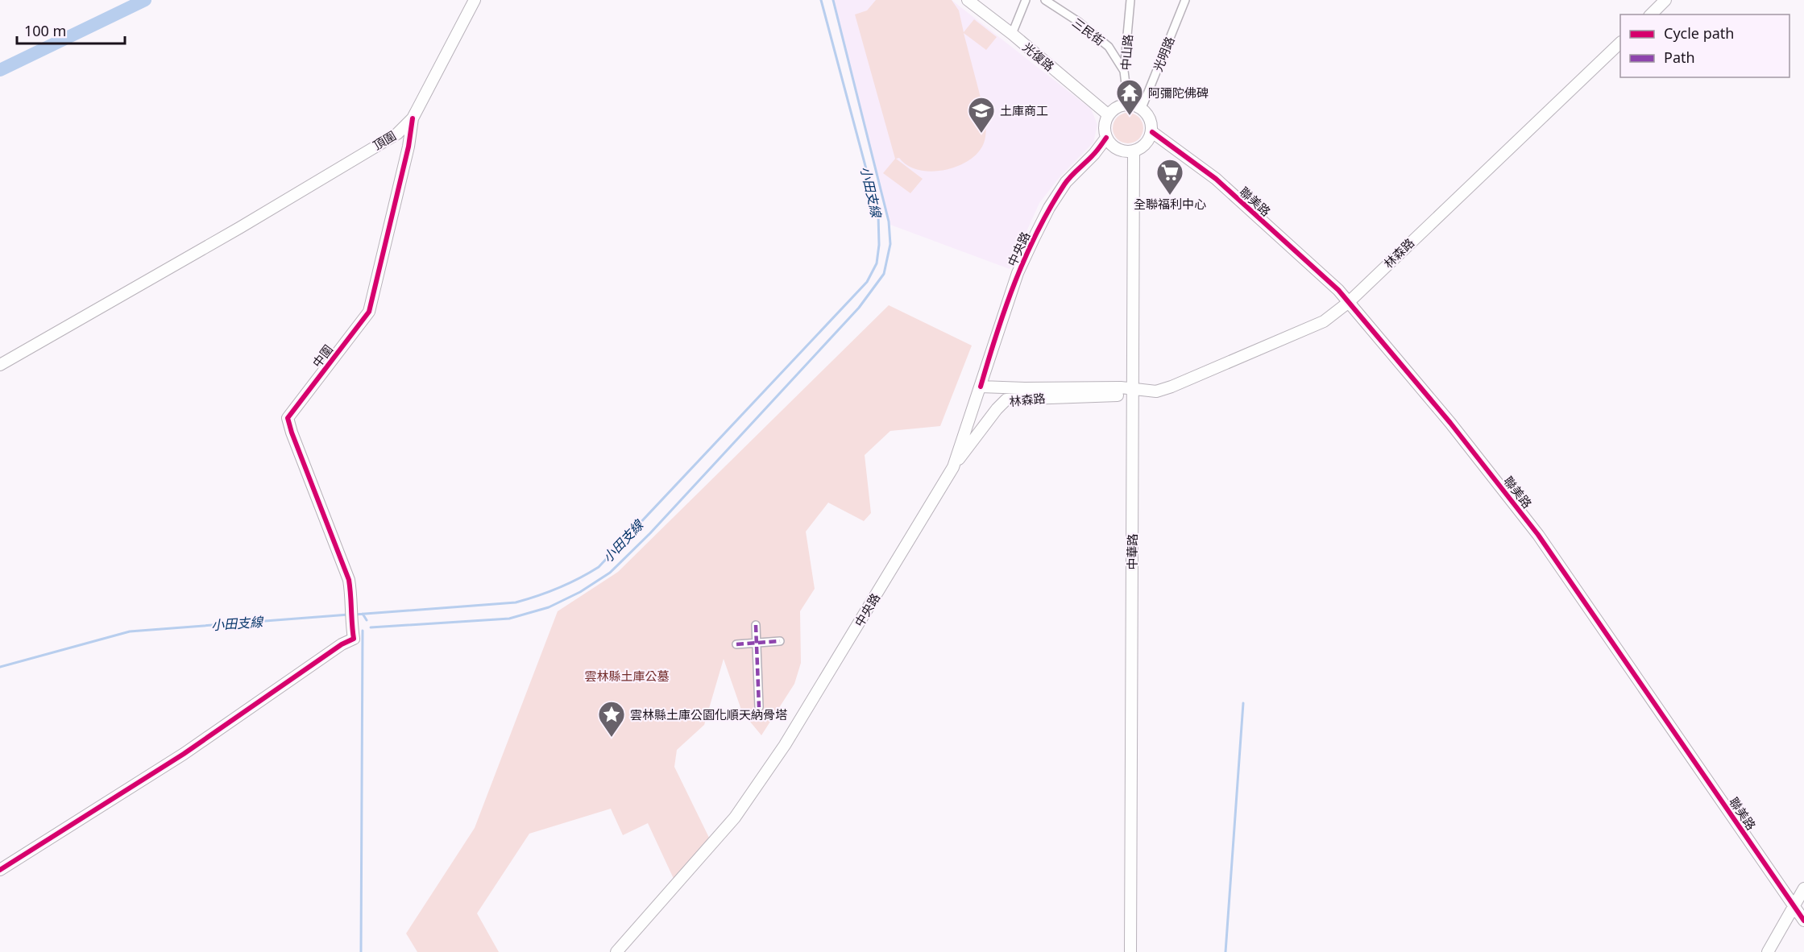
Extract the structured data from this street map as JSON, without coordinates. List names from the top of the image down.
{
  "streets": {
    "street": [
      "三民街",
      "中山路",
      "光明路",
      "光復路",
      "頂圍",
      "聯美路",
      "中央路",
      "林森路",
      "中圍",
      "中華路"
    ]
  },
  "crossings": [
    ["三民街", "中山路"],
    ["中山路", "光明路"],
    ["中山路", "光復路"],
    ["中山路", "聯美路"],
    ["中山路", "中央路"],
    ["中山路", "中華路"],
    ["光明路", "光復路"],
    ["光明路", "聯美路"],
    ["光明路", "中央路"],
    ["光明路", "中華路"],
    ["光復路", "聯美路"],
    ["光復路", "中央路"],
    ["光復路", "中華路"],
    ["頂圍", "中圍"],
    ["聯美路", "中央路"],
    ["聯美路", "林森路"],
    ["聯美路", "中華路"],
    ["中央路", "林森路"],
    ["中央路", "中華路"],
    ["林森路", "中華路"]
  ],
  "water": ["小田支線"],
  "parks": ["雲林縣土庫公墓"],
  "places": {
    "temple": ["阿彌陀佛碑"],
    "school or university": ["土庫商工"],
    "supermarket": ["全聯福利中心"],
    "place": ["雲林縣土庫公園化順天納骨塔"]
  },
  "legend": ["Cycle path", "Path"],
  "scale_bar": "100 m"
}
